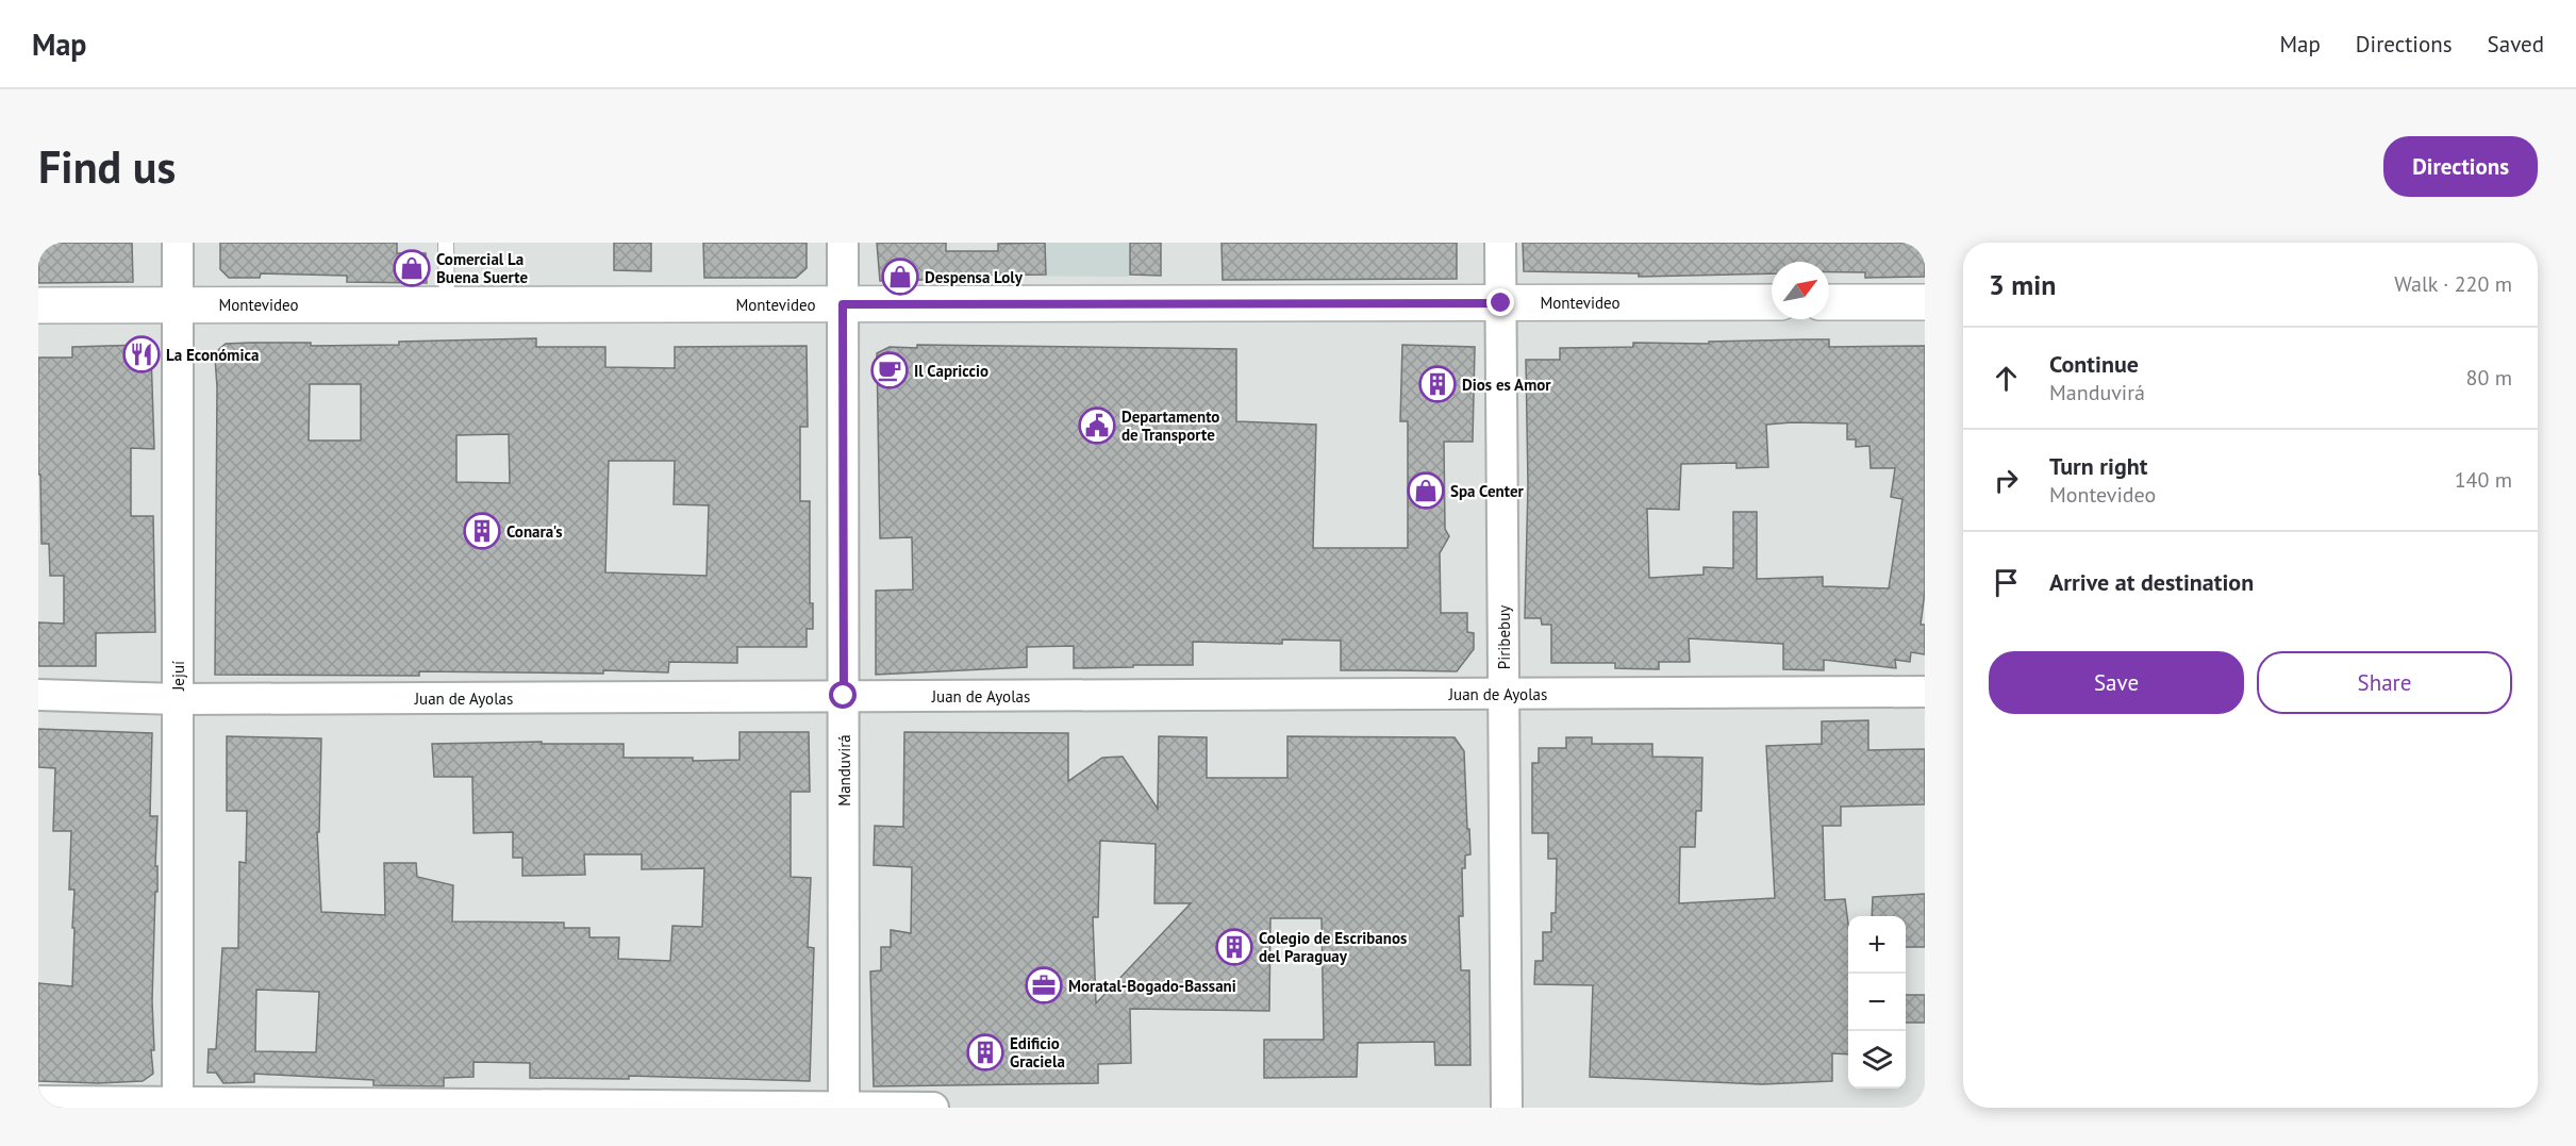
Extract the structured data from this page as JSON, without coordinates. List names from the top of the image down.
{
  "streets": {
    "main road": ["Montevideo"],
    "street": [
      "Piribebuy",
      "Jejuí",
      "Juan de Ayolas",
      "Manduvirá"
    ]
  },
  "crossings": [
    ["Montevideo", "Piribebuy"],
    ["Montevideo", "Jejuí"],
    ["Montevideo", "Manduvirá"],
    ["Piribebuy", "Juan de Ayolas"],
    ["Jejuí", "Juan de Ayolas"],
    ["Juan de Ayolas", "Manduvirá"]
  ],
  "places": {
    "shop": ["Comercial La Buena Suerte", "Despensa Loly", "Spa Center"],
    "restaurant": ["La Económica"],
    "cafe": ["Il Capriccio"],
    "building": [
      "Dios es Amor",
      "Conara's",
      "Colegio de Escribanos del Paraguay",
      "Edificio Graciela"
    ],
    "public building": ["Departamento de Transporte"],
    "office": ["Moratal-Bogado-Bassani"]
  },
  "north": "top right",
  "page": {
    "header": "Map",
    "nav": ["Map", "Directions", "Saved"],
    "buttons": [
      "Directions",
      ["Save", "Share"]
    ],
    "title": "Find us",
    "heading": ["3 min", "Walk · 220 m"],
    "list": [
      ["Continue", "Manduvirá", "80 m"],
      ["Turn right", "Montevideo", "140 m"],
      "Arrive at destination"
    ],
    "map_buttons": ["+", "−"]
  }
}
